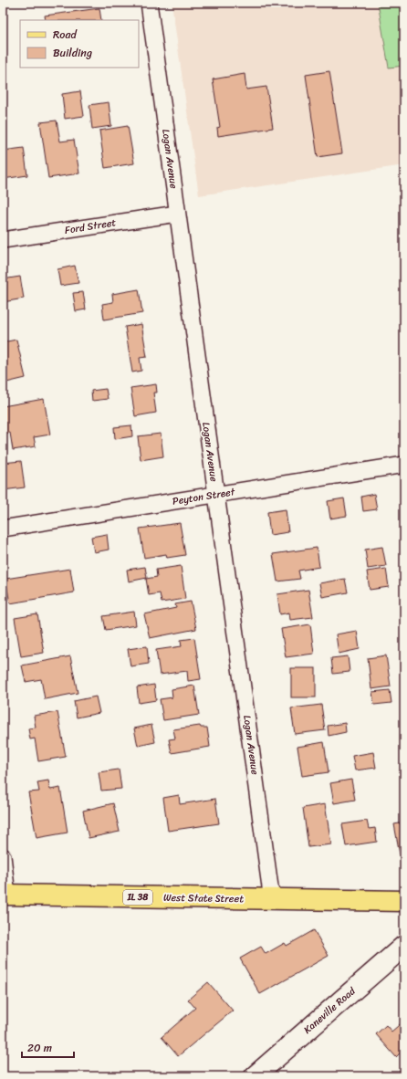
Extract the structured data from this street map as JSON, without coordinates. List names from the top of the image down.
{
  "streets": {
    "main road": ["IL 38", "West State Street", "Kaneville Road"],
    "street": ["Logan Avenue", "Ford Street", "Peyton Street"]
  },
  "crossings": [
    ["Logan Avenue", "Ford Street"],
    ["Logan Avenue", "Peyton Street"],
    ["Logan Avenue", "West State Street"]
  ],
  "legend": ["Road", "Building"],
  "scale_bar": "20 m"
}
